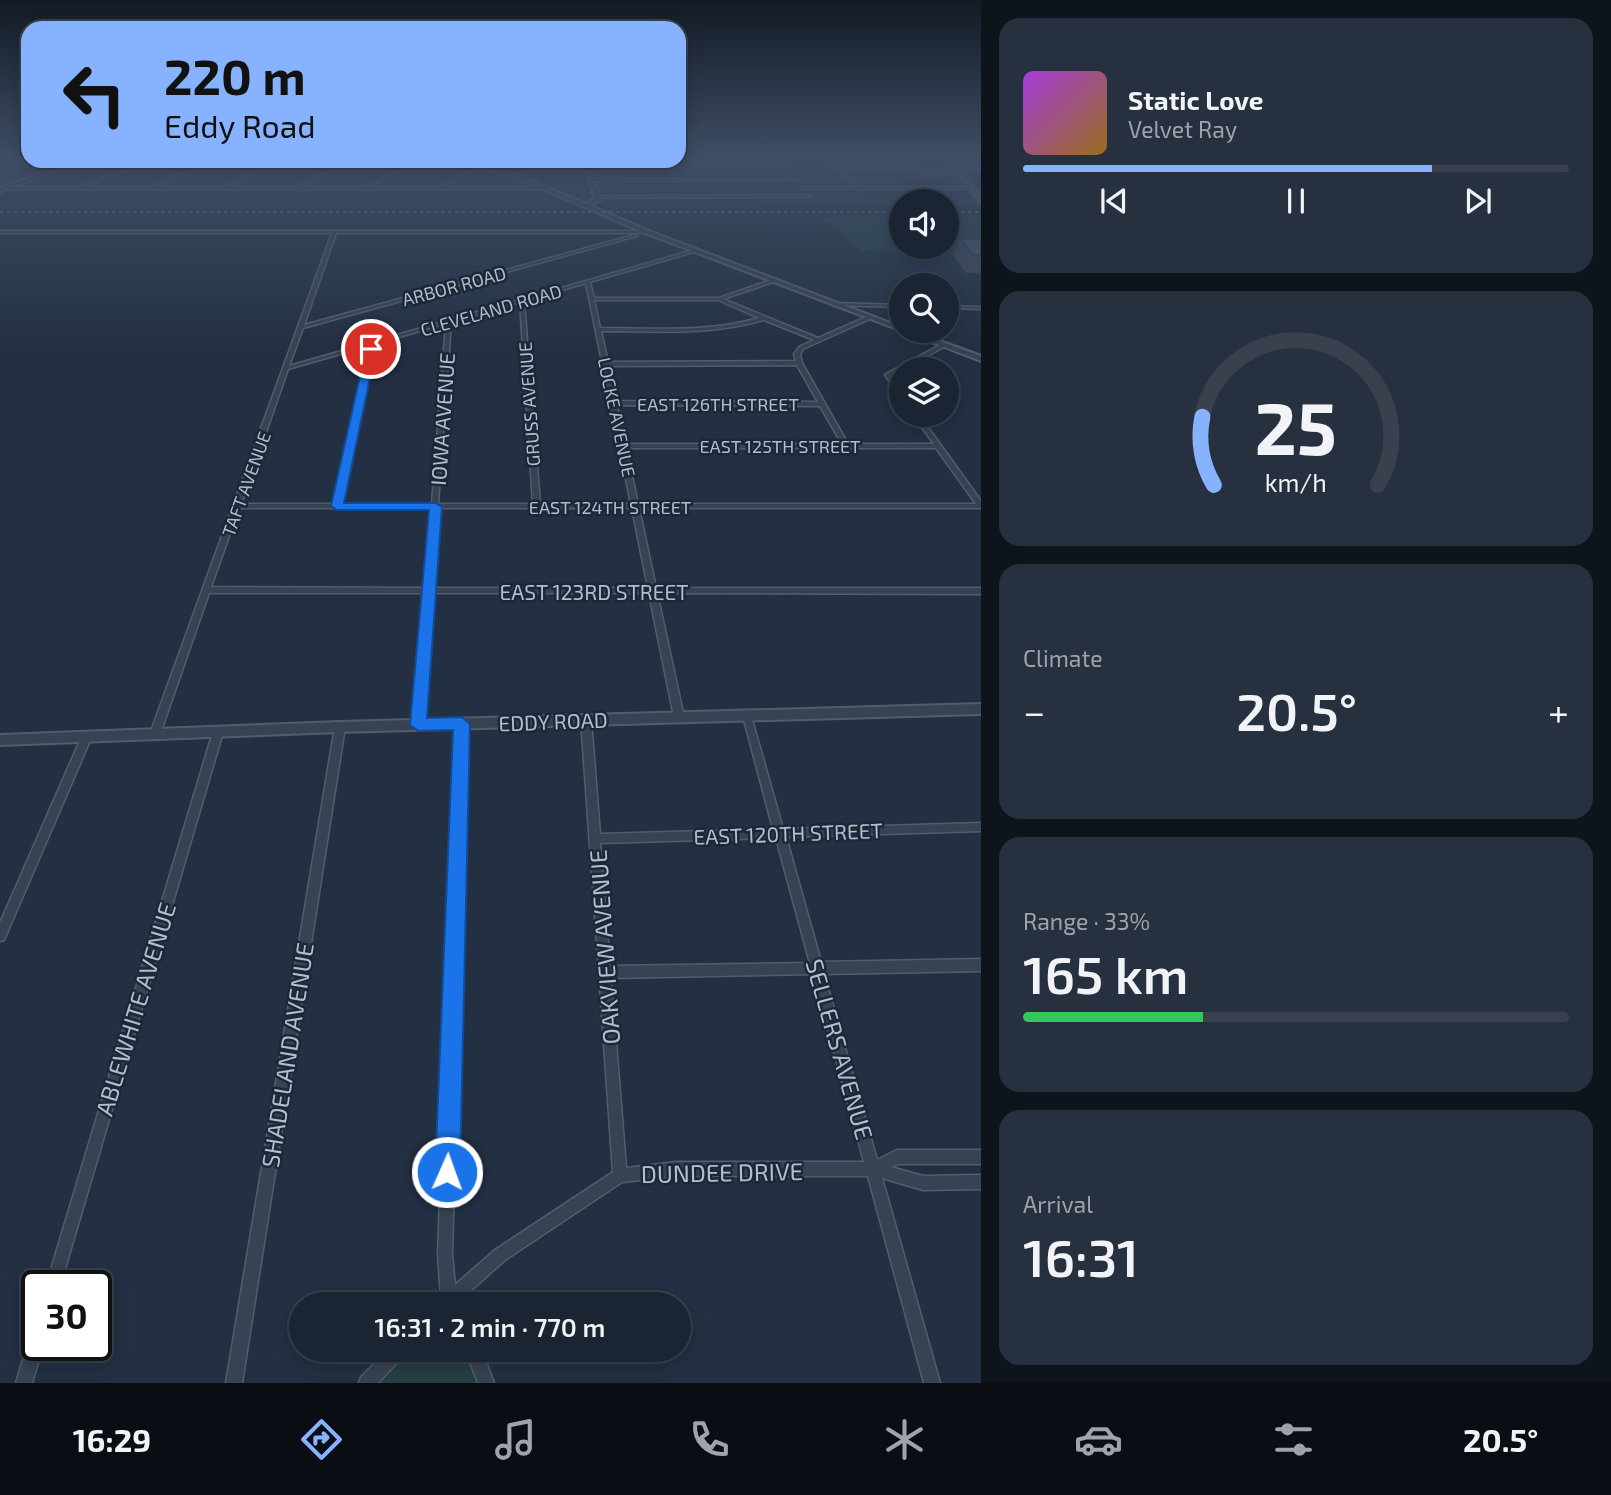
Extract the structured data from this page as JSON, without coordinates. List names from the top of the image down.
{
  "streets": {
    "street": [
      "ARBOR ROAD",
      "CLEVELAND ROAD",
      "GRUSS AVENUE",
      "EAST 126TH STREET",
      "LOCKE AVENUE",
      "IOWA AVENUE",
      "EAST 125TH STREET",
      "TAFT AVENUE",
      "EAST 124TH STREET",
      "EAST 123RD STREET",
      "EDDY ROAD",
      "EAST 120TH STREET",
      "OAKVIEW AVENUE",
      "ABLEWHITE AVENUE",
      "SELLERS AVENUE",
      "SHADELAND AVENUE",
      "DUNDEE DRIVE"
    ]
  },
  "crossings": [
    ["ARBOR ROAD", "TAFT AVENUE"],
    ["CLEVELAND ROAD", "GRUSS AVENUE"],
    ["CLEVELAND ROAD", "LOCKE AVENUE"],
    ["CLEVELAND ROAD", "IOWA AVENUE"],
    ["CLEVELAND ROAD", "TAFT AVENUE"],
    ["GRUSS AVENUE", "EAST 124TH STREET"],
    ["EAST 126TH STREET", "LOCKE AVENUE"],
    ["LOCKE AVENUE", "EAST 125TH STREET"],
    ["LOCKE AVENUE", "EAST 124TH STREET"],
    ["LOCKE AVENUE", "EAST 123RD STREET"],
    ["LOCKE AVENUE", "EDDY ROAD"],
    ["IOWA AVENUE", "EAST 124TH STREET"],
    ["IOWA AVENUE", "EAST 123RD STREET"],
    ["IOWA AVENUE", "EDDY ROAD"],
    ["TAFT AVENUE", "EAST 124TH STREET"],
    ["TAFT AVENUE", "EAST 123RD STREET"],
    ["TAFT AVENUE", "EDDY ROAD"],
    ["EDDY ROAD", "OAKVIEW AVENUE"],
    ["EDDY ROAD", "ABLEWHITE AVENUE"],
    ["EDDY ROAD", "SELLERS AVENUE"],
    ["EDDY ROAD", "SHADELAND AVENUE"],
    ["EAST 120TH STREET", "OAKVIEW AVENUE"],
    ["EAST 120TH STREET", "SELLERS AVENUE"],
    ["OAKVIEW AVENUE", "DUNDEE DRIVE"],
    ["SELLERS AVENUE", "DUNDEE DRIVE"]
  ],
  "page": {
    "turn": ["220 m", "Eddy Road"],
    "song": ["Static Love", "Velvet Ray"],
    "tile": [
      "Climate",
      ["Range · 33%", "165 km"],
      ["Arrival", "16:31"]
    ],
    "heat": ["−", "20.5°", "+"],
    "limit": "30",
    "trip": "16:31 · 2 min · 770 m",
    "tabs": ["16:29", "20.5°"],
    "gauge": ["25", "km/h"]
  }
}
